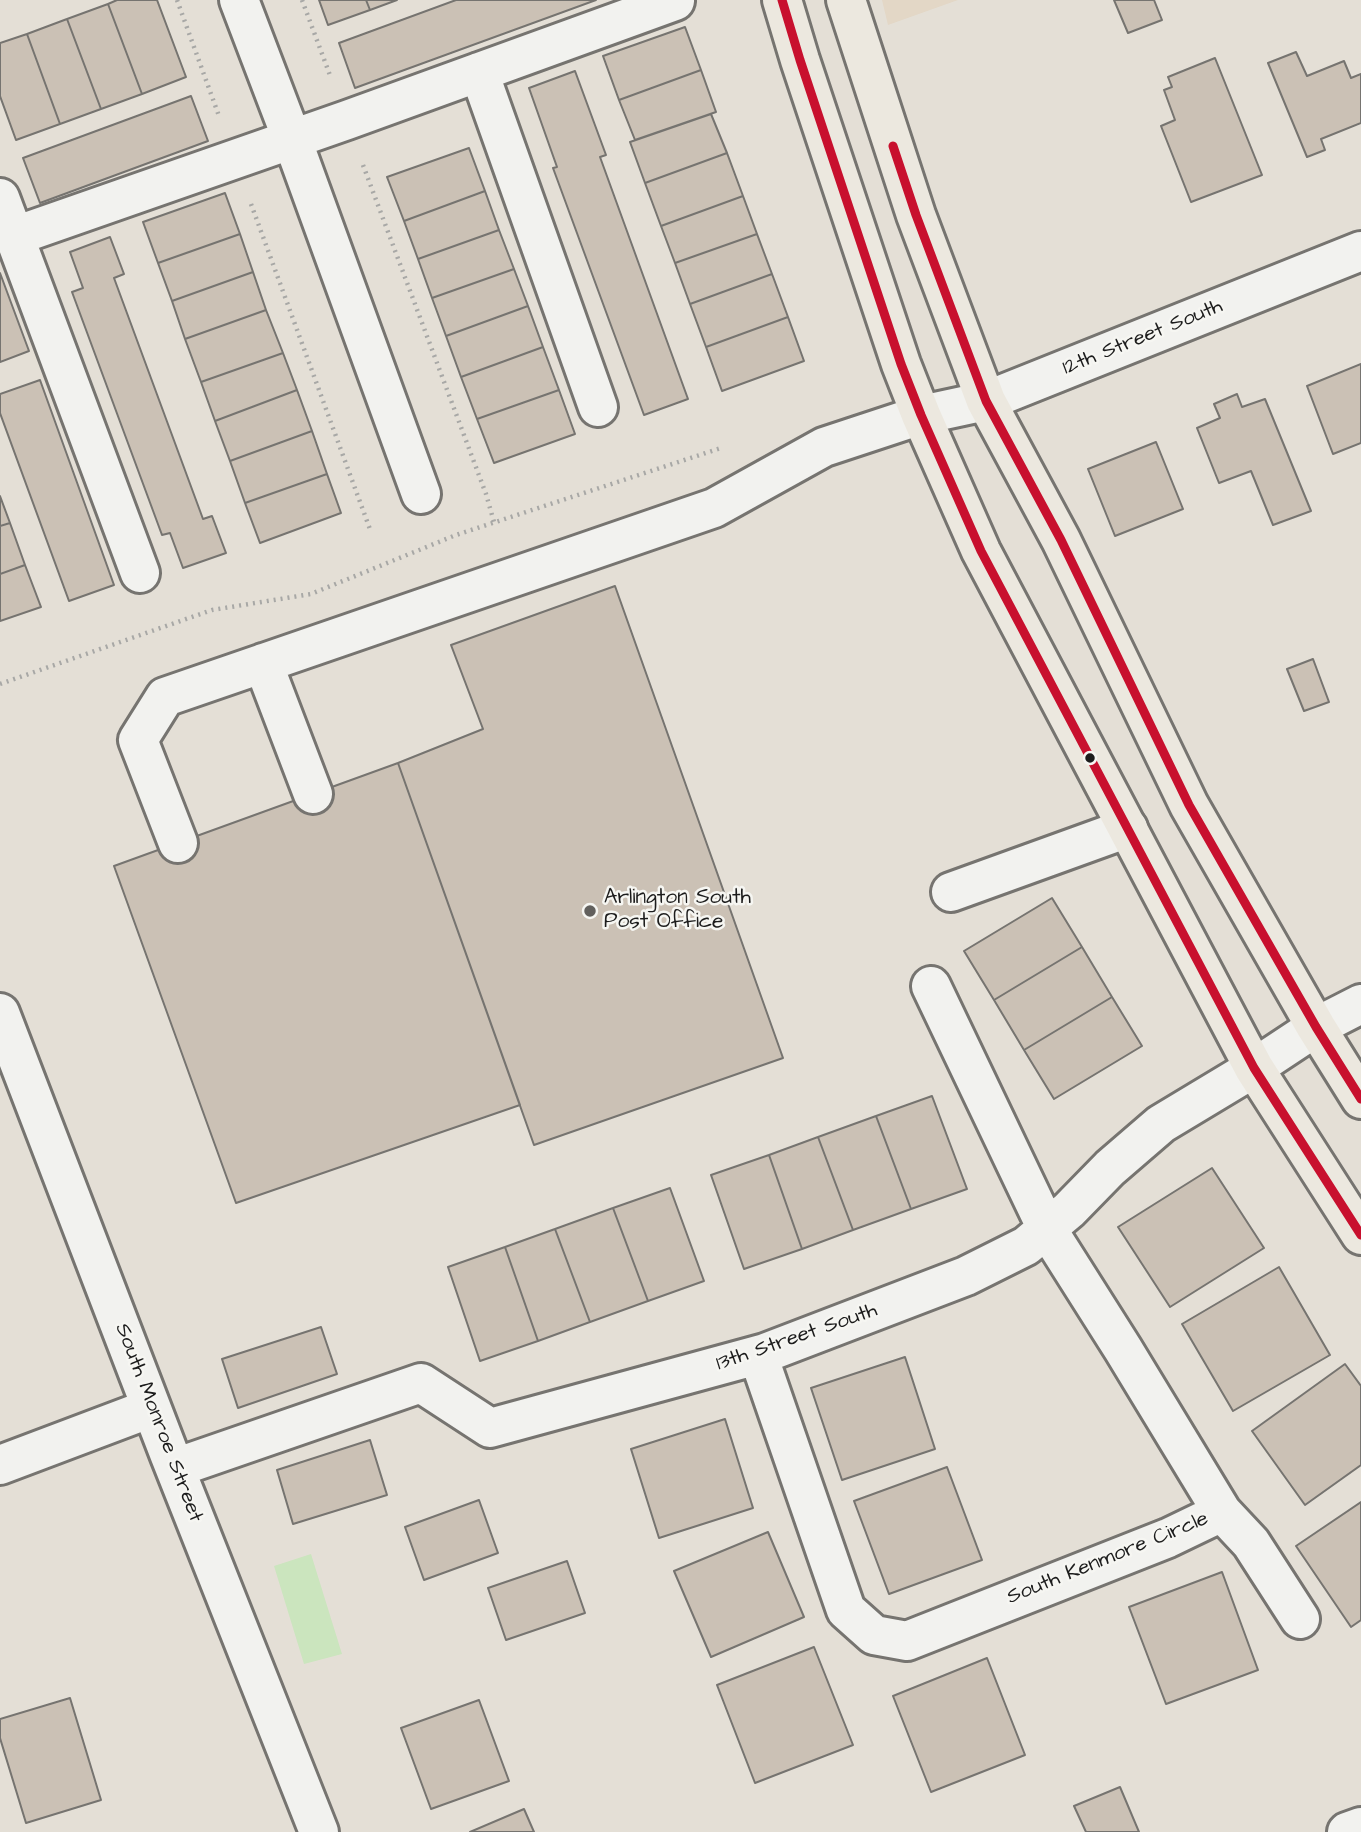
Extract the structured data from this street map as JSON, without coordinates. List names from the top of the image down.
{
  "streets": {
    "street": [
      "12th Street South",
      "13th Street South",
      "South Monroe Street",
      "South Kenmore Circle"
    ]
  },
  "crossings": [
    ["13th Street South", "South Monroe Street"],
    ["13th Street South", "South Kenmore Circle"]
  ],
  "places": ["Arlington South Post Office"]
}
